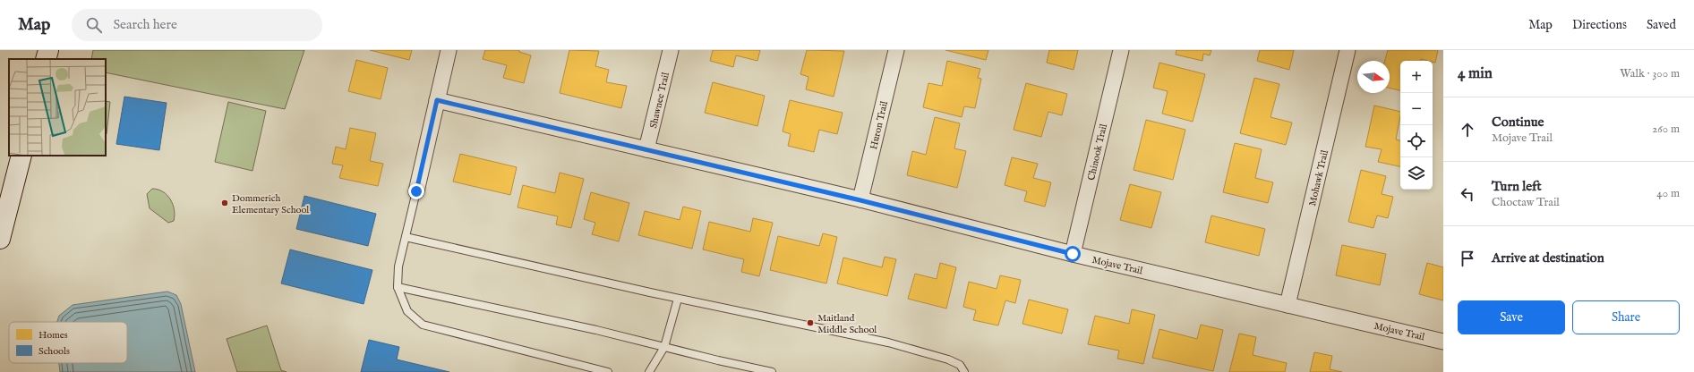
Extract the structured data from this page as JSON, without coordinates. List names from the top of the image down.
{
  "streets": {
    "street": [
      "Shawnee Trail",
      "Huron Trail",
      "Chinook Trail",
      "Mohawk Trail",
      "Mojave Trail"
    ]
  },
  "crossings": [
    ["Shawnee Trail", "Mojave Trail"],
    ["Huron Trail", "Mojave Trail"],
    ["Chinook Trail", "Mojave Trail"],
    ["Mohawk Trail", "Mojave Trail"]
  ],
  "places": ["Dommerich Elementary School", "Maitland Middle School"],
  "legend": ["Homes", "Schools"],
  "north": "right",
  "page": {
    "header": "Map",
    "search": "Search here",
    "nav": ["Map", "Directions", "Saved"],
    "heading": ["4 min", "Walk · 300 m"],
    "map_buttons": ["+", "−"],
    "list": [
      ["Continue", "Mojave Trail", "260 m"],
      ["Turn left", "Choctaw Trail", "40 m"],
      "Arrive at destination"
    ],
    "buttons": ["Save", "Share"]
  }
}
